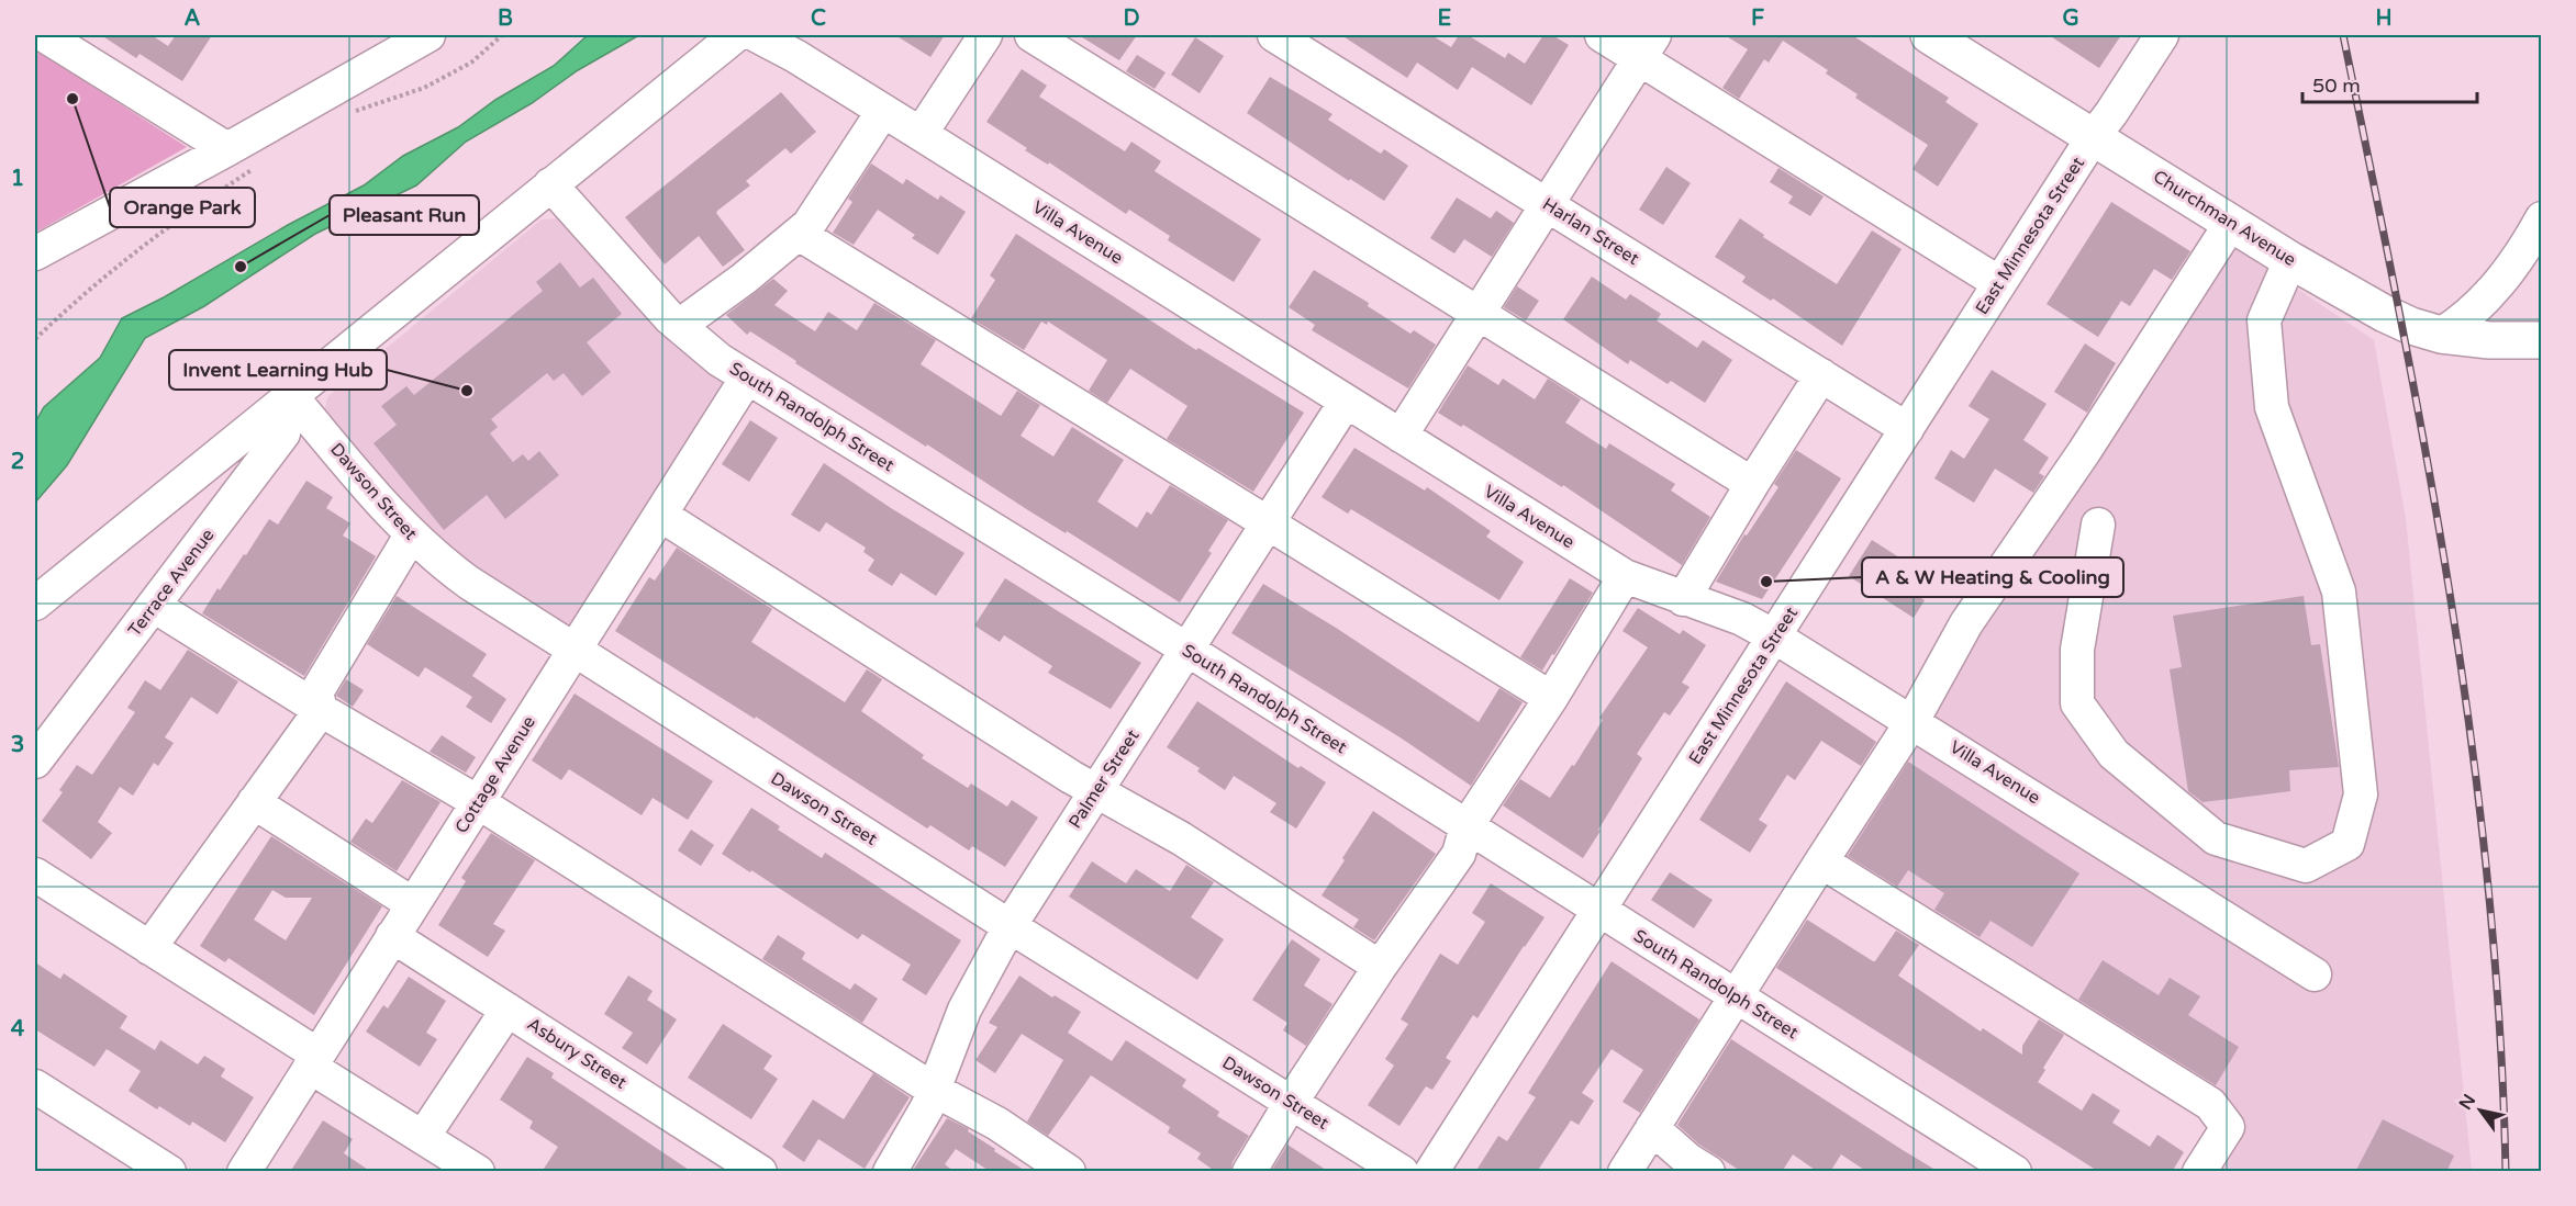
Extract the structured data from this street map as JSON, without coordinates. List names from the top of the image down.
{
  "streets": {
    "main road": ["Churchman Avenue"],
    "street": [
      "Harlan Street",
      "Villa Avenue",
      "East Minnesota Street",
      "South Randolph Street",
      "Dawson Street",
      "Terrace Avenue",
      "Cottage Avenue",
      "Palmer Street",
      "Asbury Street"
    ]
  },
  "crossings": [
    ["Churchman Avenue", "East Minnesota Street"],
    ["Harlan Street", "East Minnesota Street"],
    ["Villa Avenue", "East Minnesota Street"],
    ["Villa Avenue", "Palmer Street"],
    ["East Minnesota Street", "South Randolph Street"],
    ["South Randolph Street", "Cottage Avenue"],
    ["South Randolph Street", "Palmer Street"],
    ["Dawson Street", "Terrace Avenue"],
    ["Dawson Street", "Cottage Avenue"],
    ["Dawson Street", "Palmer Street"],
    ["Cottage Avenue", "Asbury Street"]
  ],
  "places": [
    "Orange Park",
    "Pleasant Run",
    "Invent Learning Hub",
    "A & W Heating & Cooling"
  ],
  "scale_bar": "50 m",
  "north": "top left",
  "grid": {
    "columns": [
      "A",
      "B",
      "C",
      "D",
      "E",
      "F",
      "G",
      "H"
    ],
    "rows": [
      "1",
      "2",
      "3",
      "4"
    ]
  }
}
